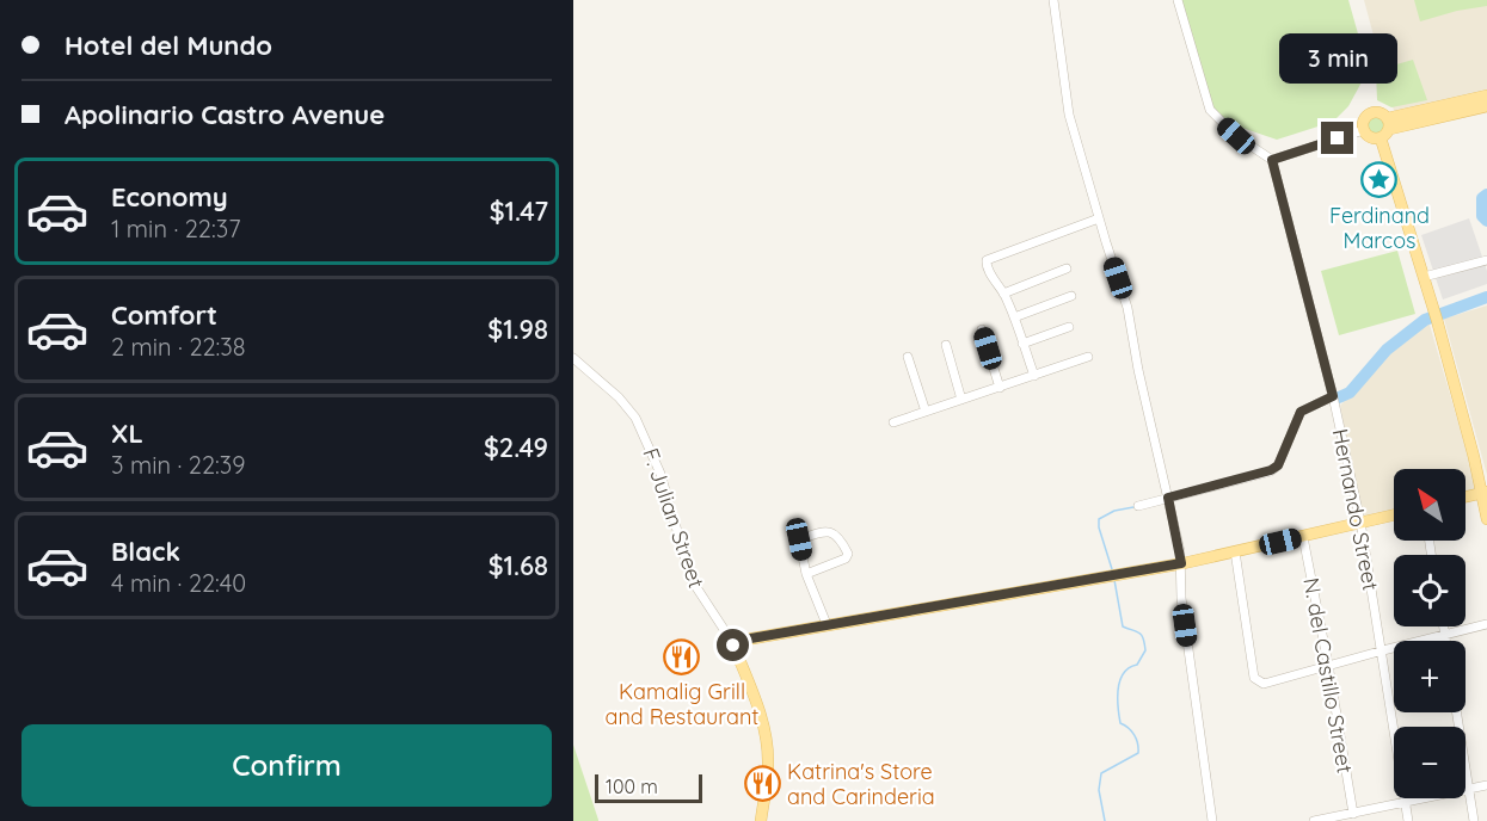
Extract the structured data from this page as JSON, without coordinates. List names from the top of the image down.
{
  "streets": {
    "main road": ["F. Julian Street"],
    "street": ["Hernando Street", "N. del Castillo Street"]
  },
  "places": {
    "place": ["Ferdinand Marcos"],
    "restaurant": ["Kamalig Grill and Restaurant", "Katrina's Store and Carinderia"]
  },
  "scale_bar": "100 m",
  "north": "top left",
  "page": {
    "banner": ["Hotel del Mundo", "Apolinario Castro Avenue"],
    "bubble": "3 min",
    "list": [
      {
        "name": "Economy",
        "note": "1 min · 22:37",
        "value": "$1.47"
      },
      {
        "name": "Comfort",
        "note": "2 min · 22:38",
        "value": "$1.98"
      },
      {
        "name": "XL",
        "note": "3 min · 22:39",
        "value": "$2.49"
      },
      {
        "name": "Black",
        "note": "4 min · 22:40",
        "value": "$1.68"
      }
    ],
    "map_buttons": ["+", "−"],
    "buttons": "Confirm",
    "scale": "100 m"
  }
}
